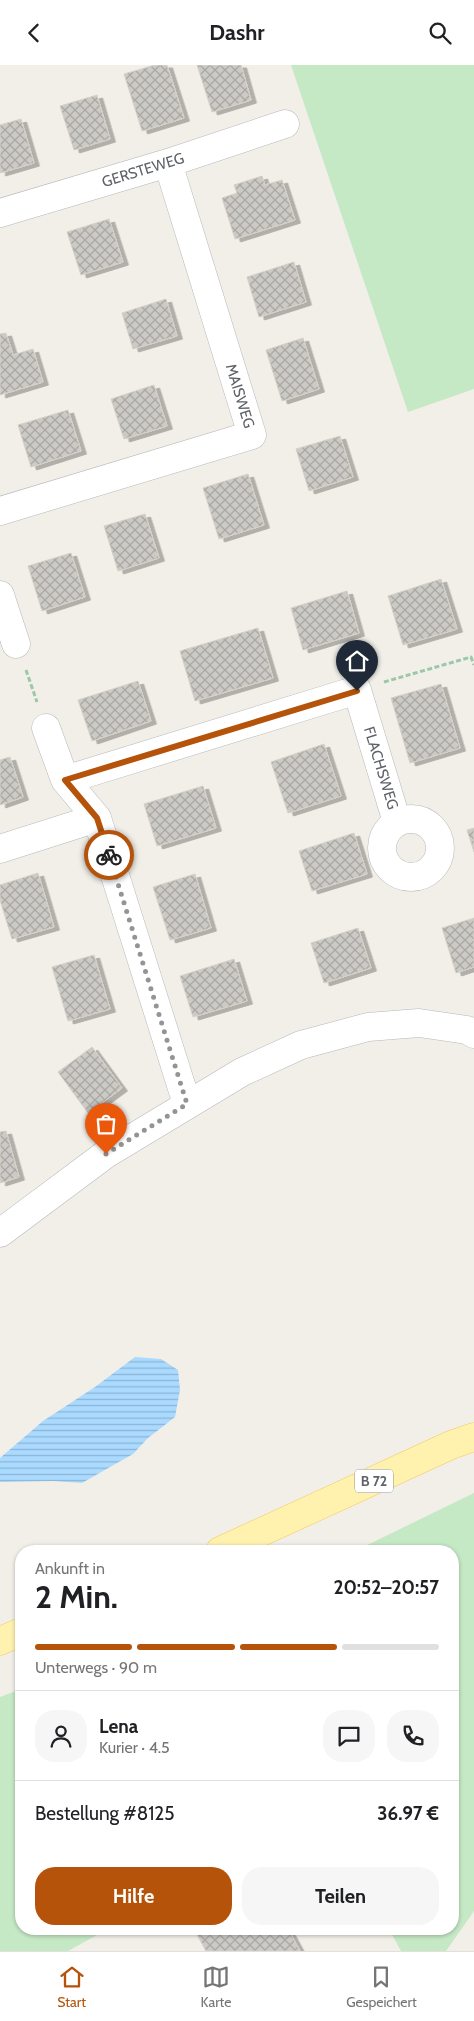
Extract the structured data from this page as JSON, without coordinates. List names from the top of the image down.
{
  "streets": {
    "main road": ["B 72"],
    "street": ["GERSTEWEG", "MAISWEG", "FLACHSWEG"]
  },
  "crossings": [
    ["GERSTEWEG", "MAISWEG"]
  ],
  "page": {
    "header": "Dashr",
    "heading": ["2 Min.", "Ankunft in", "20:52–20:57"],
    "panel": [
      "Lena",
      "Kurier · 4.5",
      "Bestellung #8125",
      "36.97 €"
    ],
    "bar": "Unterwegs · 90 m",
    "buttons": ["Hilfe", "Teilen"],
    "tabs": ["Start", "Karte", "Gespeichert"]
  }
}
